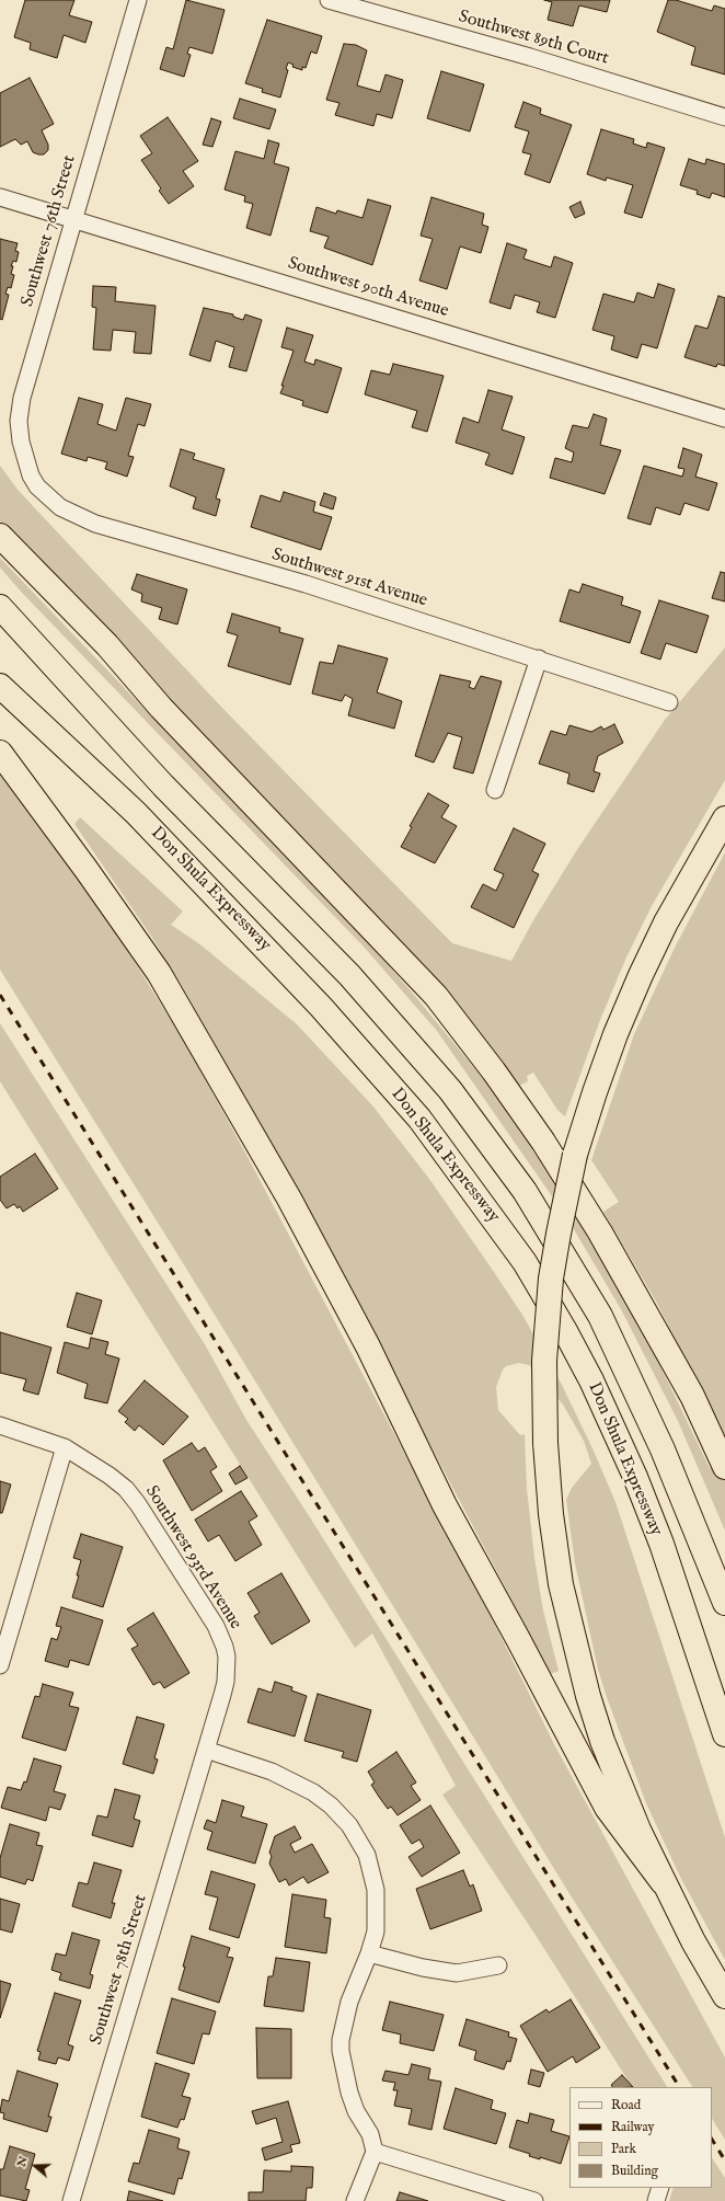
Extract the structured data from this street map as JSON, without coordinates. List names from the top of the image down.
{
  "streets": {
    "highway": ["Don Shula Expressway"],
    "street": [
      "Southwest 89th Court",
      "Southwest 76th Street",
      "Southwest 90th Avenue",
      "Southwest 91st Avenue",
      "Southwest 93rd Avenue",
      "Southwest 78th Street"
    ]
  },
  "crossings": [
    ["Southwest 76th Street", "Southwest 90th Avenue"],
    ["Southwest 76th Street", "Southwest 91st Avenue"],
    ["Southwest 93rd Avenue", "Southwest 78th Street"]
  ],
  "legend": [
    "Road",
    "Railway",
    "Park",
    "Building"
  ],
  "north": "left"
}
